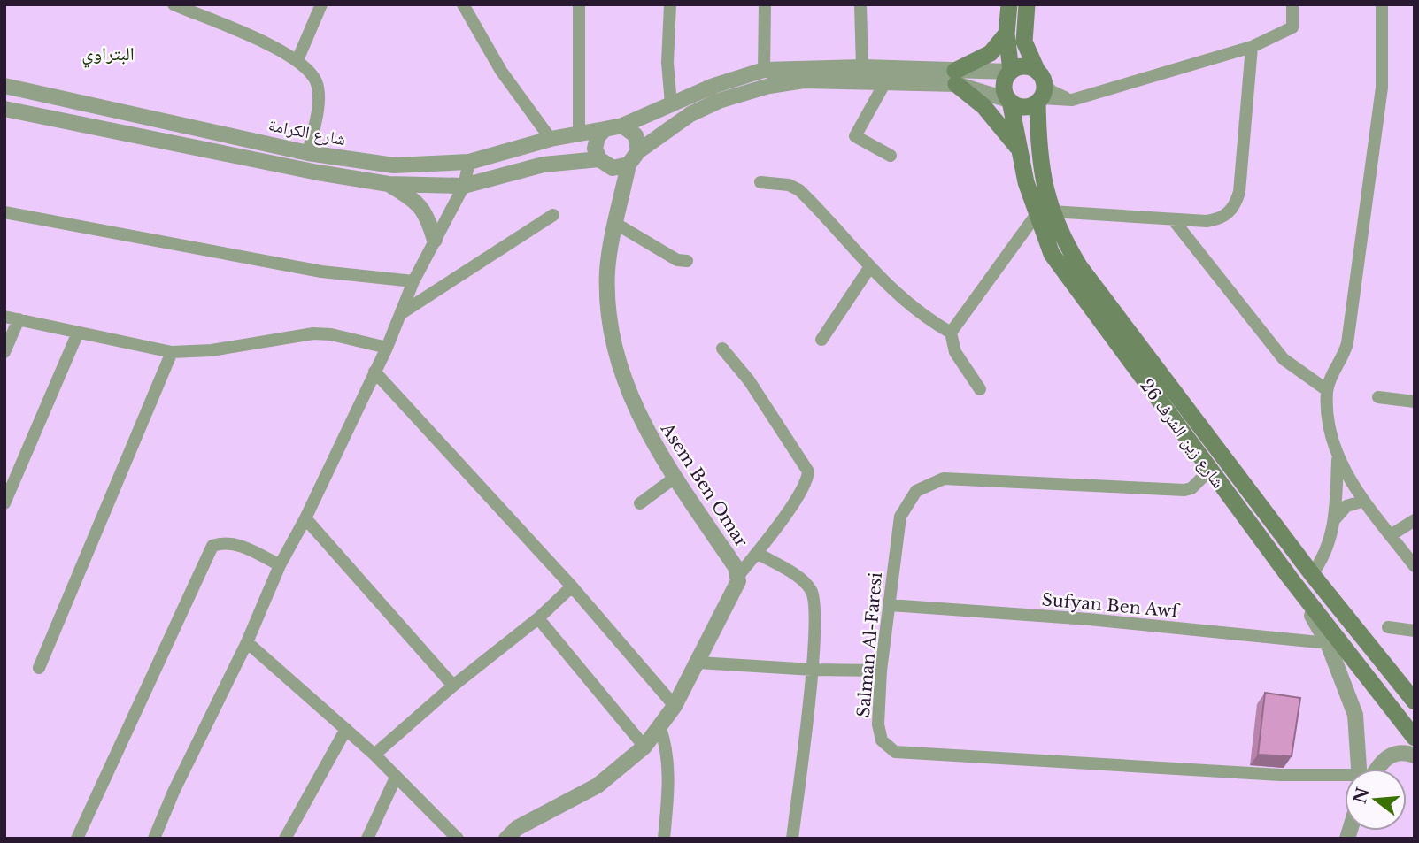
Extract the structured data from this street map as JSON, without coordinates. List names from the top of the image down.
{
  "streets": {
    "main road": ["شارع زين الشرف 26"],
    "street": [
      "شارع الكرامة",
      "Asem Ben Omar",
      "Sufyan Ben Awf",
      "Salman Al-Faresi"
    ]
  },
  "crossings": [
    ["شارع الكرامة", "Asem Ben Omar"],
    ["شارع زين الشرف 26", "Salman Al-Faresi"],
    ["Sufyan Ben Awf", "Salman Al-Faresi"]
  ],
  "districts": ["البتراوي"],
  "north": "left"
}
